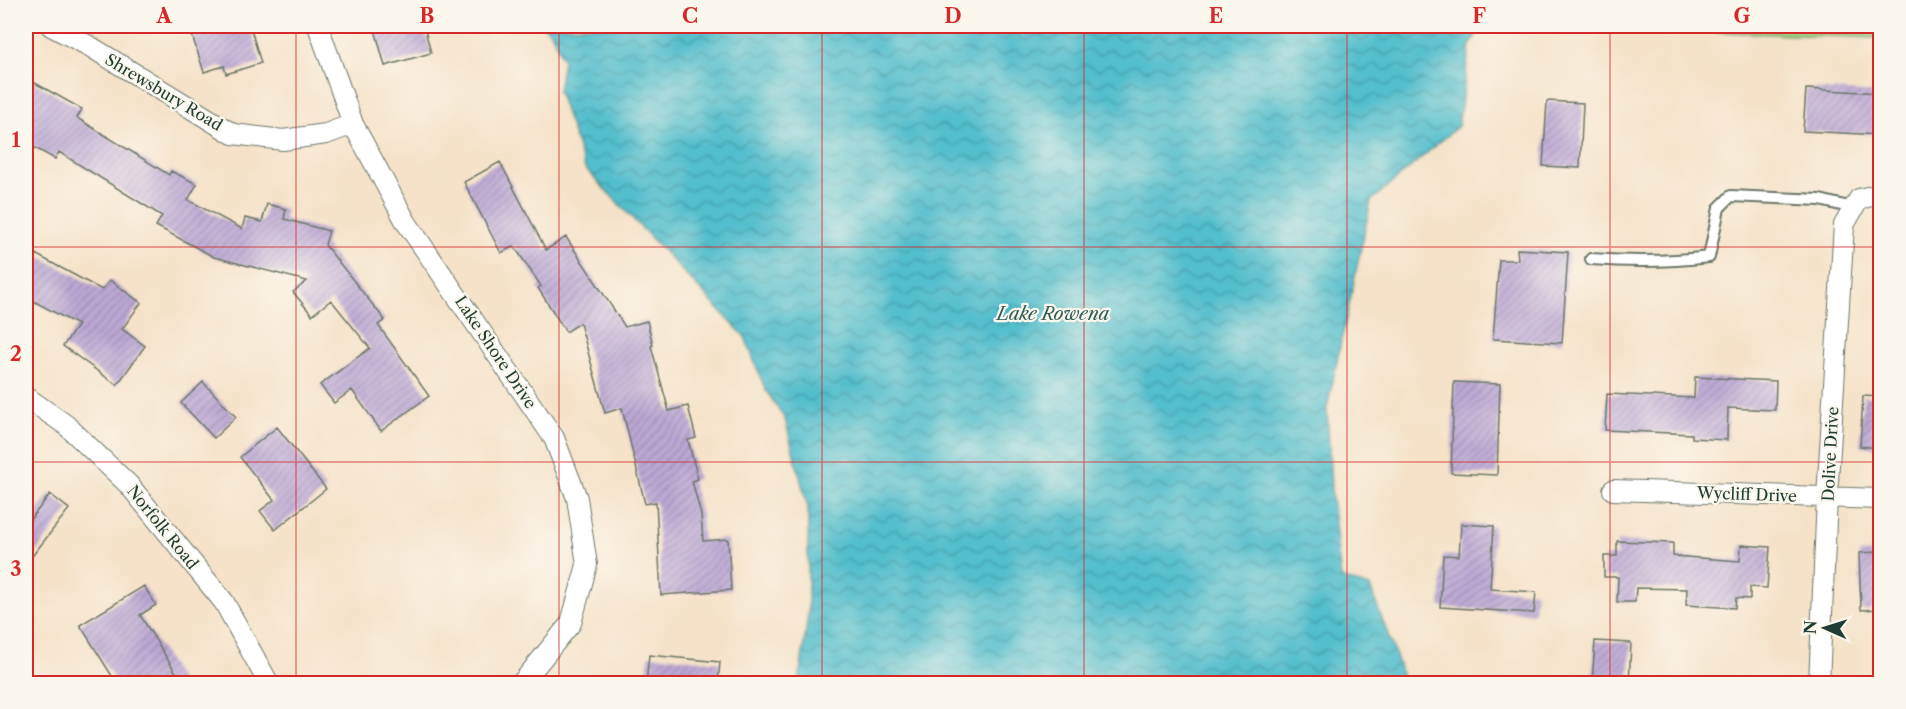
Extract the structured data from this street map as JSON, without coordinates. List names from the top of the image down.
{
  "streets": {
    "street": [
      "Shrewsbury Road",
      "Lake Shore Drive",
      "Dolive Drive",
      "Wycliff Drive",
      "Norfolk Road"
    ]
  },
  "crossings": [
    ["Shrewsbury Road", "Lake Shore Drive"],
    ["Dolive Drive", "Wycliff Drive"]
  ],
  "water": ["Lake Rowena"],
  "north": "left",
  "grid": {
    "columns": [
      "A",
      "B",
      "C",
      "D",
      "E",
      "F",
      "G"
    ],
    "rows": ["1", "2", "3"]
  }
}
